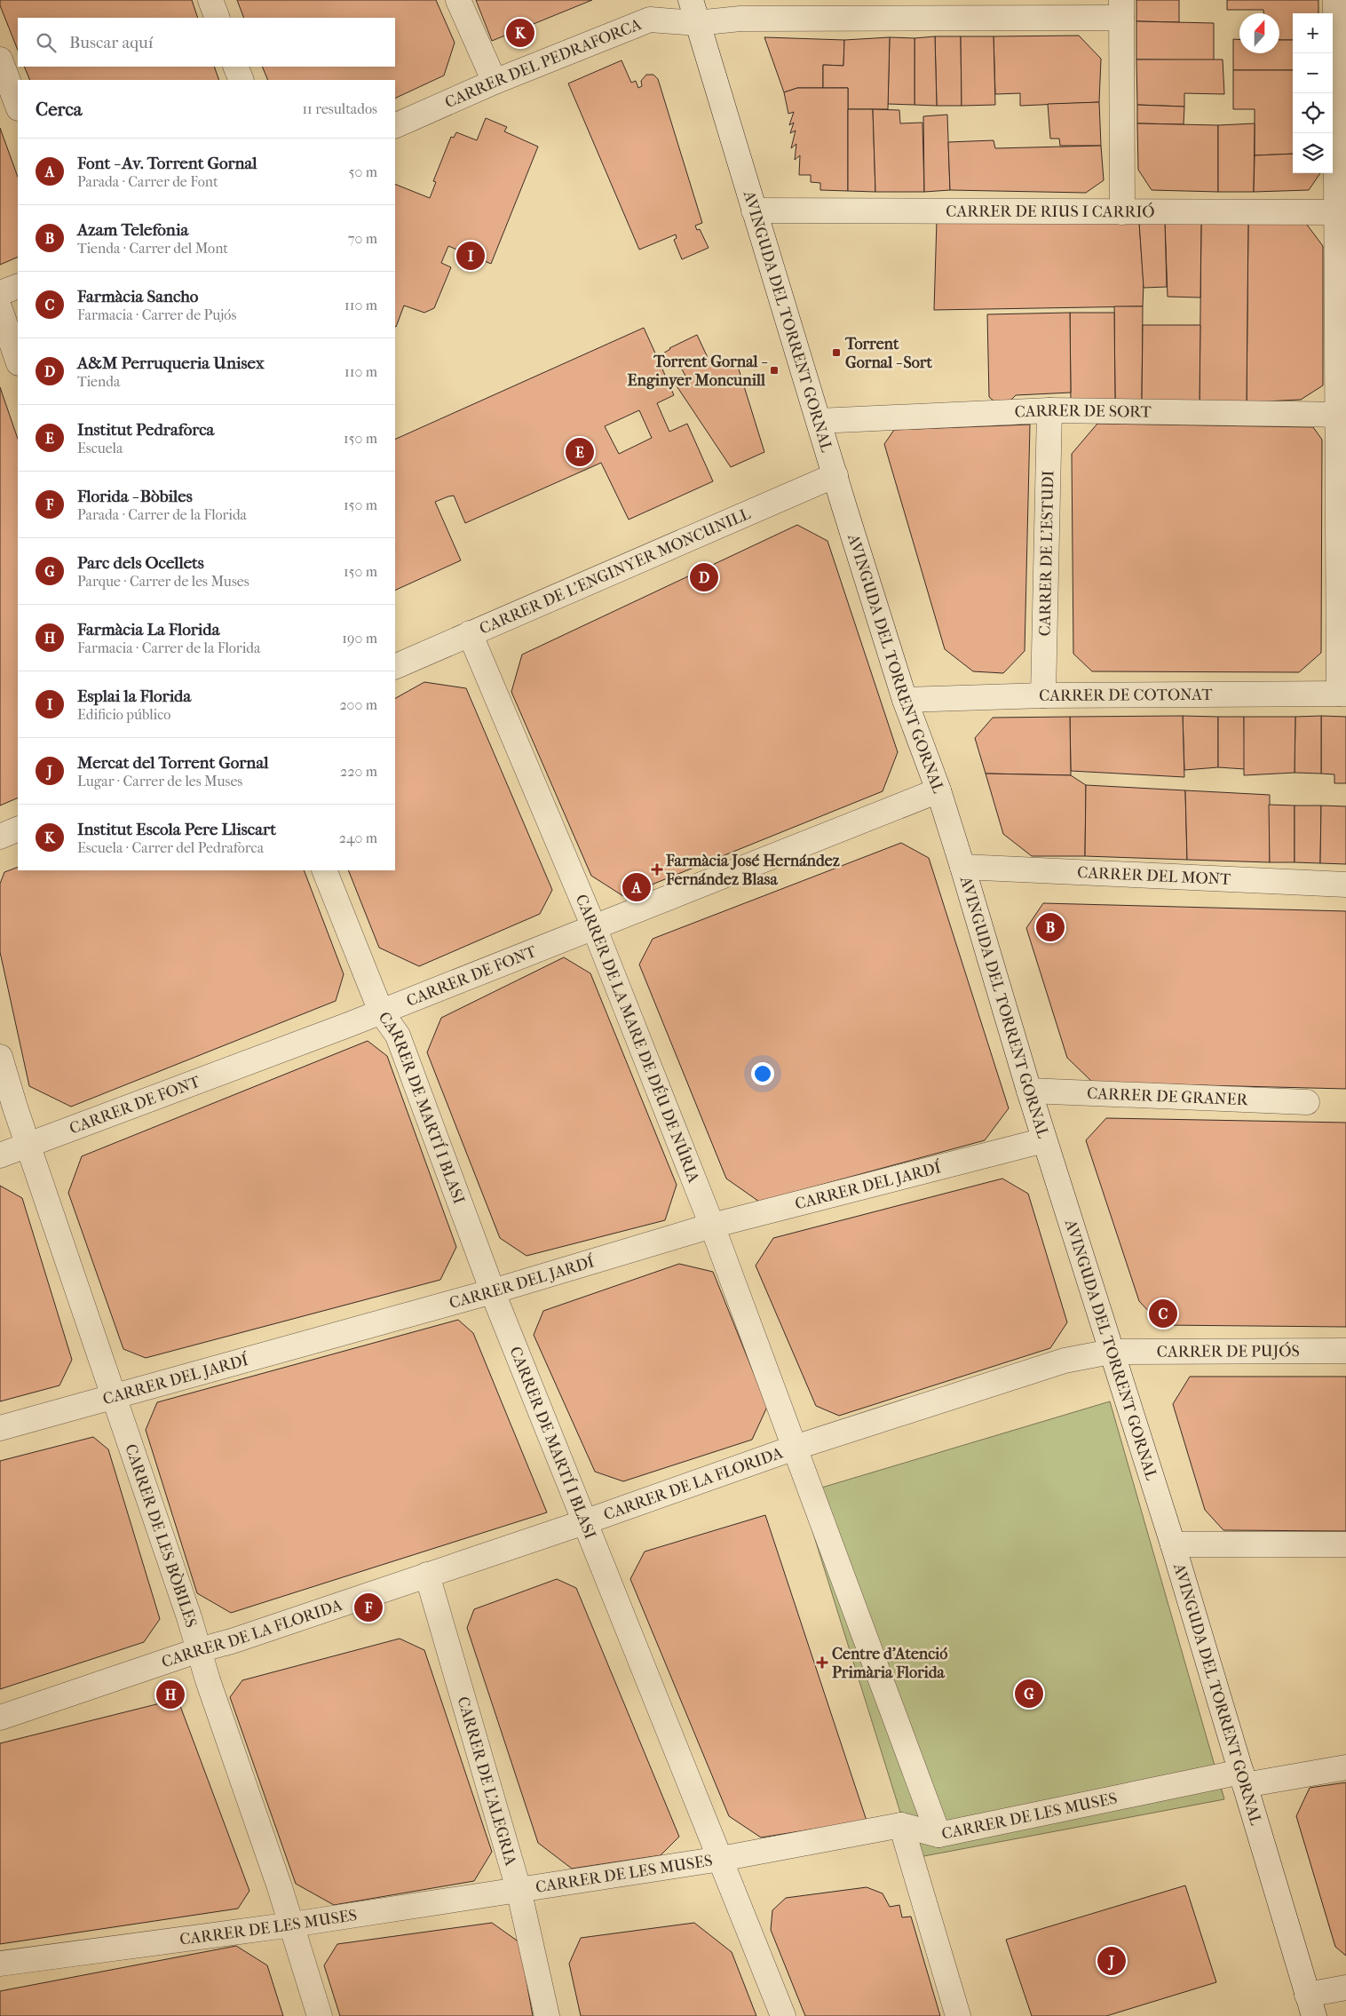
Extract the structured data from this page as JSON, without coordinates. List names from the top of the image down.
{
  "streets": {
    "street": [
      "CARRER DEL PEDRAFORCA",
      "CARRER DE RIUS I CARRIÓ",
      "AVINGUDA DEL TORRENT GORNAL",
      "CARRER DE SORT",
      "CARRER DE L'ESTUDI",
      "CARRER DE L'ENGINYER MONCUNILL",
      "CARRER DE COTONAT",
      "CARRER DEL MONT",
      "CARRER DE FONT",
      "CARRER DE LA MARE DE DÉU DE NÚRIA",
      "CARRER DE GRANER",
      "CARRER DE MARTÍ I BLASI",
      "CARRER DEL JARDÍ",
      "CARRER DE PUJÓS",
      "CARRER DE LA FLORIDA",
      "CARRER DE LES BÒBILES",
      "CARRER DE L'ALEGRIA",
      "CARRER DE LES MUSES"
    ]
  },
  "crossings": [
    ["CARRER DEL PEDRAFORCA", "AVINGUDA DEL TORRENT GORNAL"],
    ["CARRER DE RIUS I CARRIÓ", "AVINGUDA DEL TORRENT GORNAL"],
    ["AVINGUDA DEL TORRENT GORNAL", "CARRER DE SORT"],
    ["AVINGUDA DEL TORRENT GORNAL", "CARRER DE L'ENGINYER MONCUNILL"],
    ["AVINGUDA DEL TORRENT GORNAL", "CARRER DE COTONAT"],
    ["AVINGUDA DEL TORRENT GORNAL", "CARRER DEL MONT"],
    ["AVINGUDA DEL TORRENT GORNAL", "CARRER DE FONT"],
    ["AVINGUDA DEL TORRENT GORNAL", "CARRER DE GRANER"],
    ["AVINGUDA DEL TORRENT GORNAL", "CARRER DEL JARDÍ"],
    ["AVINGUDA DEL TORRENT GORNAL", "CARRER DE PUJÓS"],
    ["AVINGUDA DEL TORRENT GORNAL", "CARRER DE LA FLORIDA"],
    ["AVINGUDA DEL TORRENT GORNAL", "CARRER DE LES MUSES"],
    ["CARRER DE SORT", "CARRER DE L'ESTUDI"],
    ["CARRER DE L'ESTUDI", "CARRER DE COTONAT"],
    ["CARRER DE L'ENGINYER MONCUNILL", "CARRER DE LA MARE DE DÉU DE NÚRIA"],
    ["CARRER DE FONT", "CARRER DE LA MARE DE DÉU DE NÚRIA"],
    ["CARRER DE FONT", "CARRER DE MARTÍ I BLASI"],
    ["CARRER DE FONT", "CARRER DE LES BÒBILES"],
    ["CARRER DE LA MARE DE DÉU DE NÚRIA", "CARRER DEL JARDÍ"],
    ["CARRER DE LA MARE DE DÉU DE NÚRIA", "CARRER DE LA FLORIDA"],
    ["CARRER DE LA MARE DE DÉU DE NÚRIA", "CARRER DE LES MUSES"],
    ["CARRER DE MARTÍ I BLASI", "CARRER DEL JARDÍ"],
    ["CARRER DE MARTÍ I BLASI", "CARRER DE LA FLORIDA"],
    ["CARRER DE MARTÍ I BLASI", "CARRER DE LES MUSES"],
    ["CARRER DEL JARDÍ", "CARRER DE LES BÒBILES"],
    ["CARRER DE PUJÓS", "CARRER DE LA FLORIDA"],
    ["CARRER DE LA FLORIDA", "CARRER DE LES BÒBILES"],
    ["CARRER DE LA FLORIDA", "CARRER DE L'ALEGRIA"],
    ["CARRER DE LES BÒBILES", "CARRER DE LES MUSES"],
    ["CARRER DE L'ALEGRIA", "CARRER DE LES MUSES"]
  ],
  "places": {
    "transit": ["Torrent Gornal - Sort", "Torrent Gornal - Enginyer Moncunill"],
    "health": ["Farmàcia José Hernández Fernández Blasa", "Centre d'Atenció Primària Florida"]
  },
  "north": "top",
  "page": {
    "map_buttons": ["+", "−"],
    "pins": [
      "K",
      "I",
      "E",
      "D",
      "A",
      "B",
      "C",
      "F",
      "G",
      "H",
      "J"
    ],
    "search": "Buscar aquí",
    "heading": ["Cerca", "11 resultados"],
    "list": [
      {
        "mark": "A",
        "name": "Font - Av. Torrent Gornal",
        "note": "Parada · Carrer de Font",
        "value": "50 m"
      },
      {
        "mark": "B",
        "name": "Azam Telefonia",
        "note": "Tienda · Carrer del Mont",
        "value": "70 m"
      },
      {
        "mark": "C",
        "name": "Farmàcia Sancho",
        "note": "Farmacia · Carrer de Pujós",
        "value": "110 m"
      },
      {
        "mark": "D",
        "name": "A&M Perruqueria Unisex",
        "note": "Tienda",
        "value": "110 m"
      },
      {
        "mark": "E",
        "name": "Institut Pedraforca",
        "note": "Escuela",
        "value": "150 m"
      },
      {
        "mark": "F",
        "name": "Florida - Bòbiles",
        "note": "Parada · Carrer de la Florida",
        "value": "150 m"
      },
      {
        "mark": "G",
        "name": "Parc dels Ocellets",
        "note": "Parque · Carrer de les Muses",
        "value": "150 m"
      },
      {
        "mark": "H",
        "name": "Farmàcia La Florida",
        "note": "Farmacia · Carrer de la Florida",
        "value": "190 m"
      },
      {
        "mark": "I",
        "name": "Esplai la Florida",
        "note": "Edificio público",
        "value": "200 m"
      },
      {
        "mark": "J",
        "name": "Mercat del Torrent Gornal",
        "note": "Lugar · Carrer de les Muses",
        "value": "220 m"
      },
      {
        "mark": "K",
        "name": "Institut Escola Pere Lliscart",
        "note": "Escuela · Carrer del Pedraforca",
        "value": "240 m"
      }
    ]
  }
}
